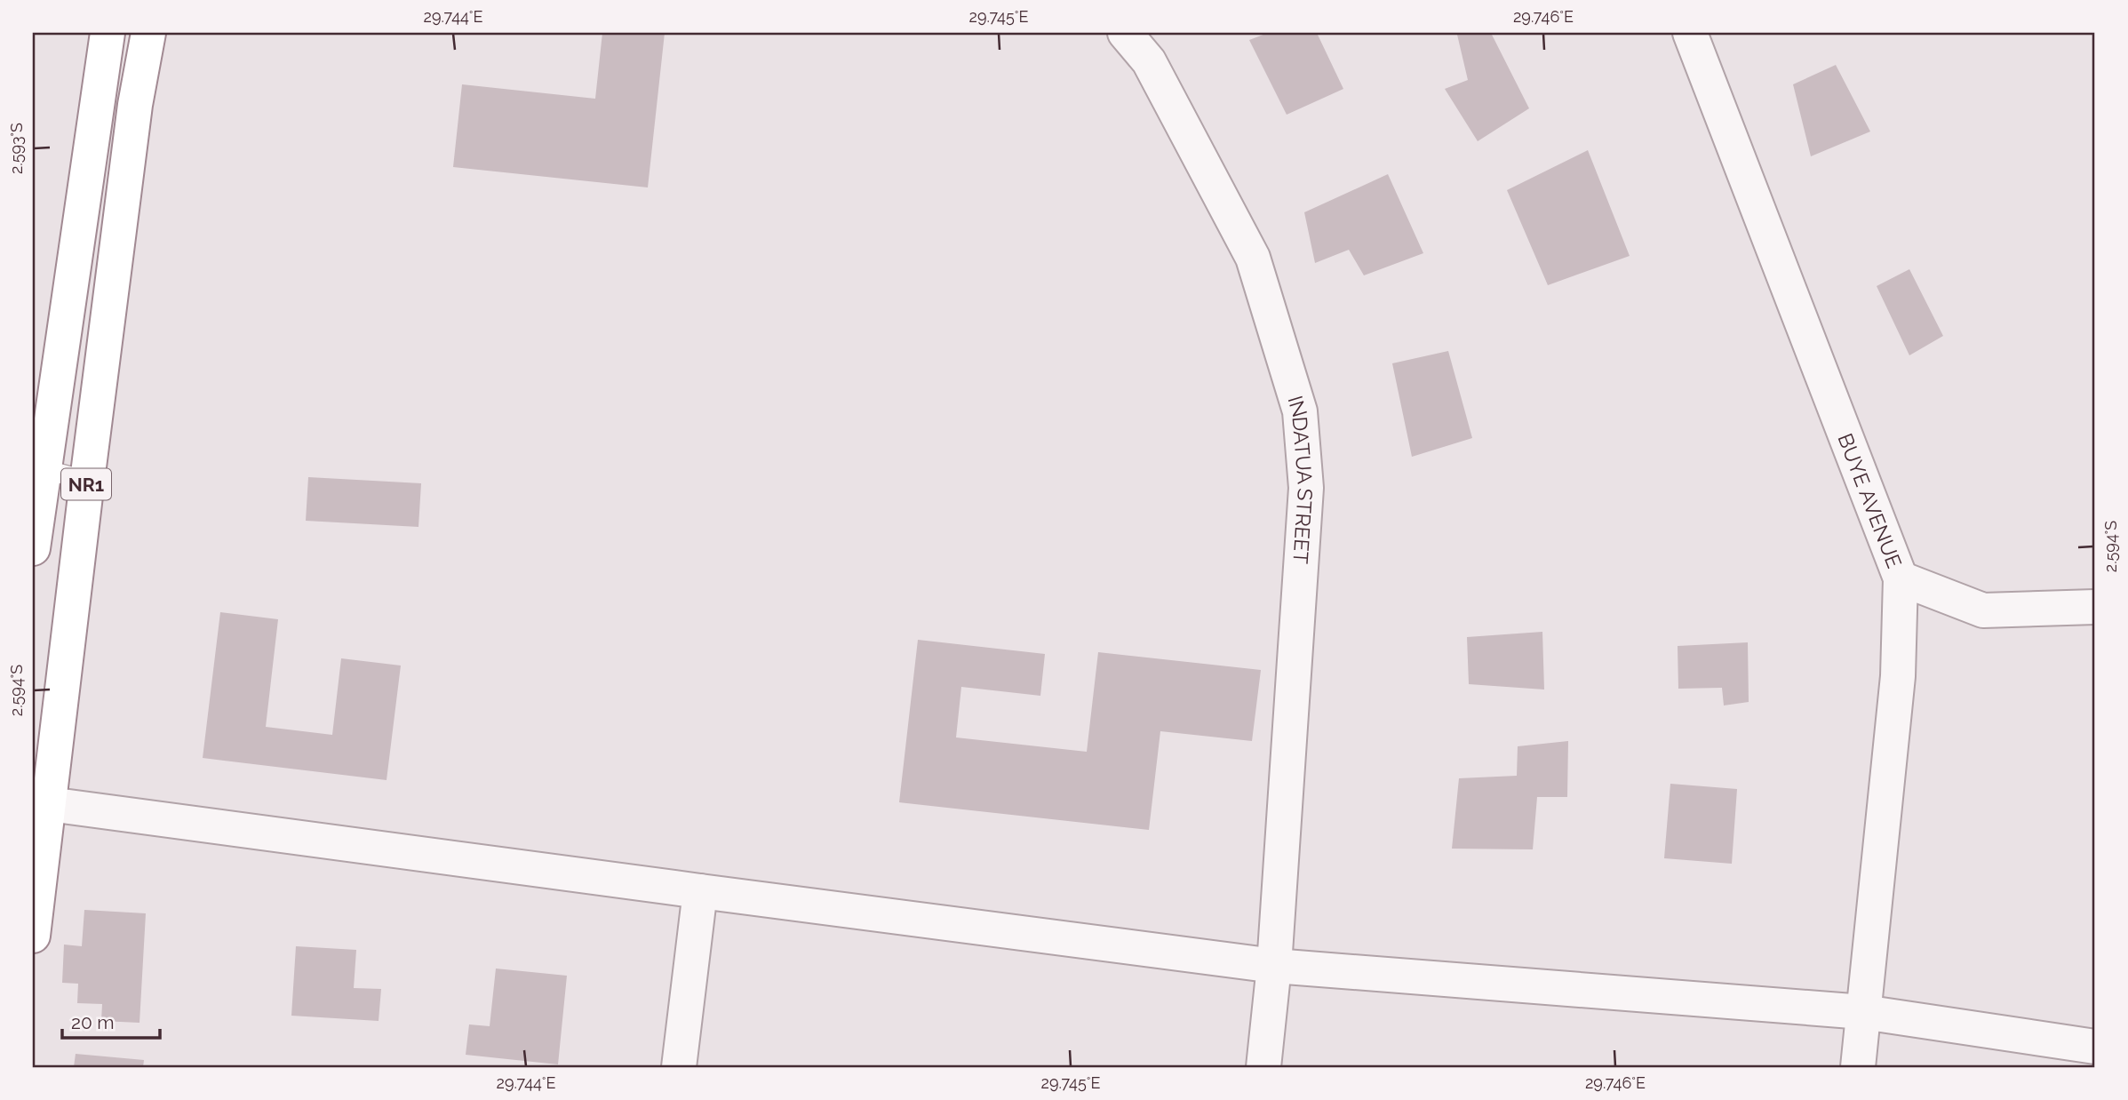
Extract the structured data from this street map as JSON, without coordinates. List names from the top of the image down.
{
  "streets": {
    "highway": ["NR1"],
    "street": ["INDATUA STREET", "BUYE AVENUE"]
  },
  "scale_bar": "20 m",
  "coordinates": [
    "29.744°E",
    "29.745°E",
    "29.746°E",
    "2.593°S",
    "2.594°S"
  ]
}
